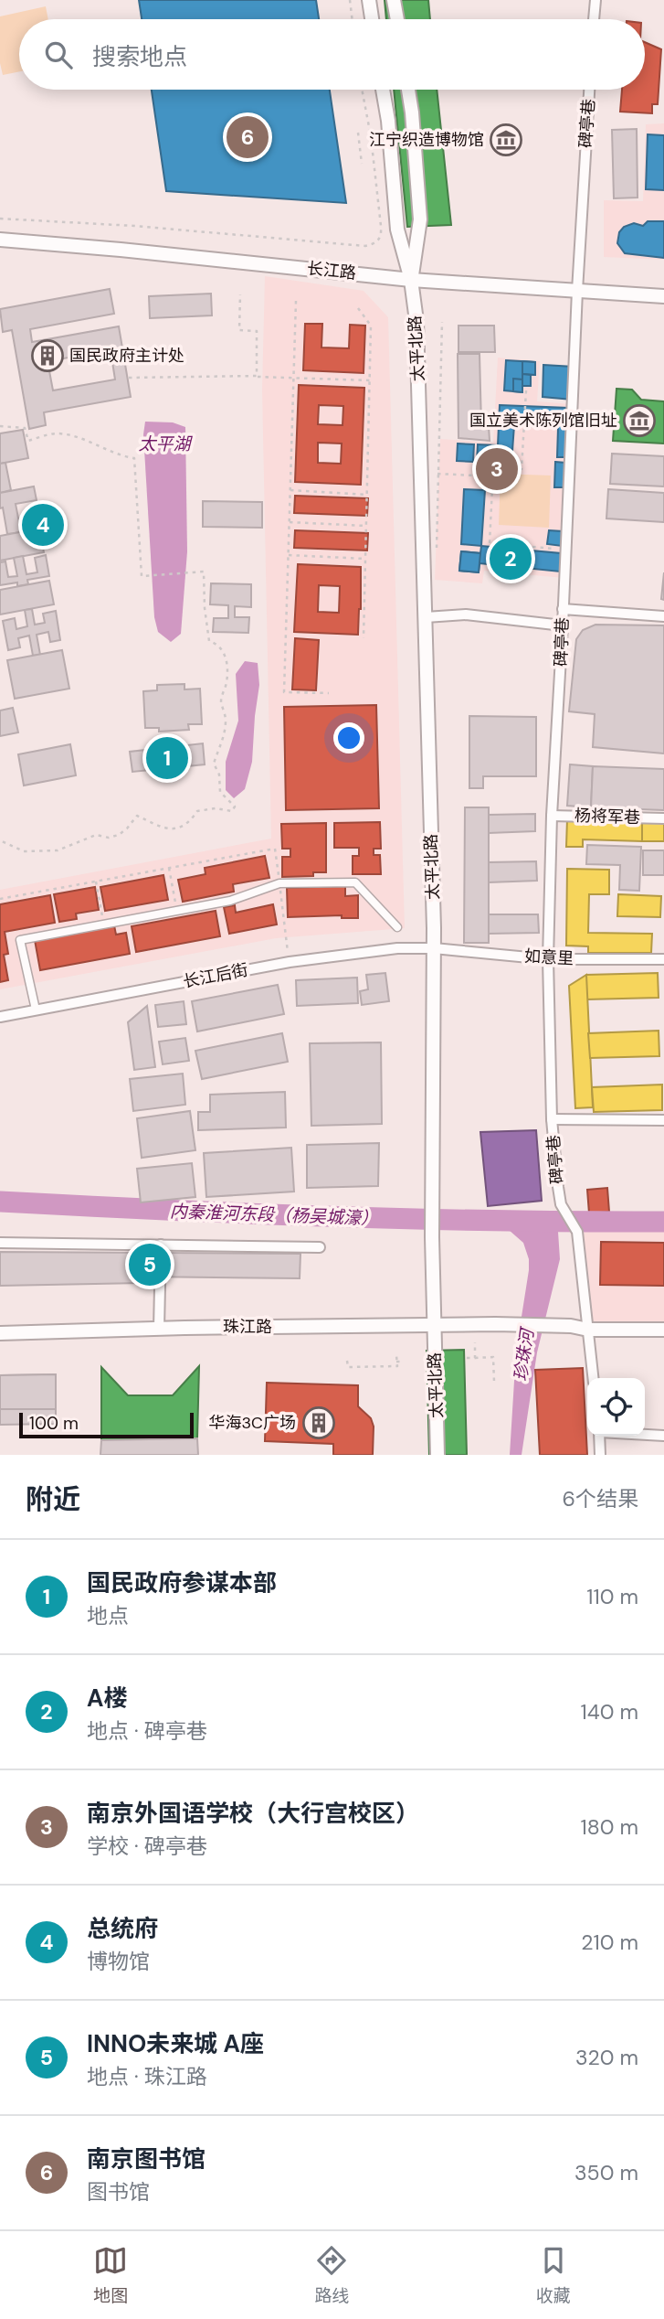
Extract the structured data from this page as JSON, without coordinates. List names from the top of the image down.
{
  "streets": {
    "main road": ["长江路", "太平北路", "珠江路"],
    "street": [
      "碑亭巷",
      "杨将军巷",
      "如意里",
      "长江后街"
    ]
  },
  "crossings": [
    ["碑亭巷", "长江路"],
    ["碑亭巷", "杨将军巷"],
    ["碑亭巷", "如意里"],
    ["碑亭巷", "珠江路"],
    ["长江路", "太平北路"],
    ["太平北路", "如意里"],
    ["太平北路", "长江后街"],
    ["太平北路", "珠江路"],
    ["如意里", "长江后街"]
  ],
  "water": ["太平湖", "内秦淮河东段（杨吴城濠）", "珍珠河"],
  "places": {
    "museum": ["江宁织造博物馆", "国立美术陈列馆旧址"],
    "building": ["国民政府主计处", "华海3C广场"]
  },
  "scale_bar": "100 m",
  "page": {
    "search": "搜索地点",
    "pins": [
      "6",
      "3",
      "4",
      "2",
      "1",
      "5"
    ],
    "scale": "100 m",
    "heading": ["附近", "6个结果"],
    "list": [
      {
        "mark": "1",
        "name": "国民政府参谋本部",
        "note": "地点",
        "value": "110 m"
      },
      {
        "mark": "2",
        "name": "A楼",
        "note": "地点 · 碑亭巷",
        "value": "140 m"
      },
      {
        "mark": "3",
        "name": "南京外国语学校（大行宫校区）",
        "note": "学校 · 碑亭巷",
        "value": "180 m"
      },
      {
        "mark": "4",
        "name": "总统府",
        "note": "博物馆",
        "value": "210 m"
      },
      {
        "mark": "5",
        "name": "INNO未来城 A座",
        "note": "地点 · 珠江路",
        "value": "320 m"
      },
      {
        "mark": "6",
        "name": "南京图书馆",
        "note": "图书馆",
        "value": "350 m"
      }
    ],
    "nav": ["地图", "路线", "收藏"]
  }
}
